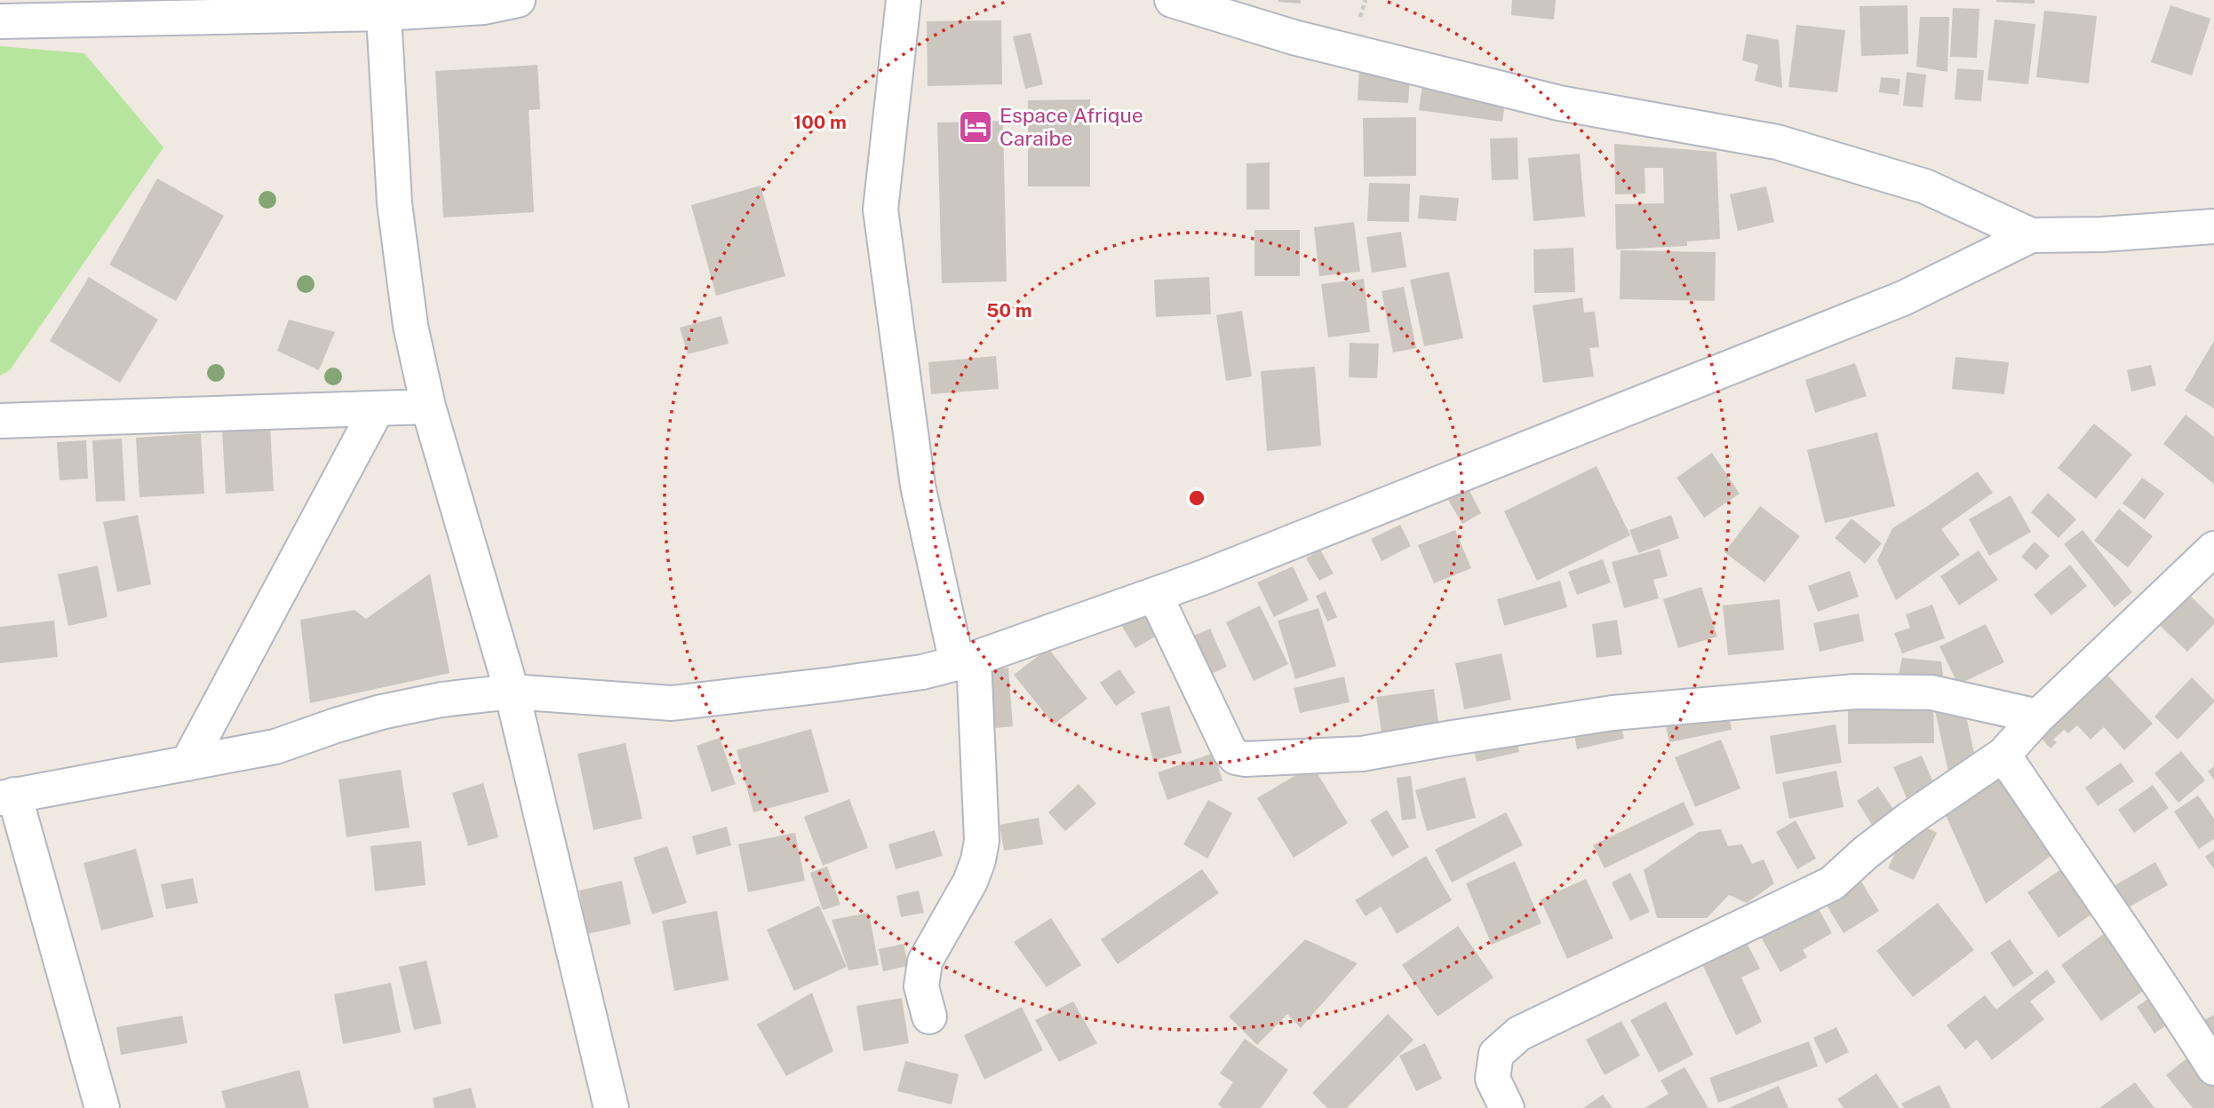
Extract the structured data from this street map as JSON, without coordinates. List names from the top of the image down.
{
  "places": {
    "hotel": ["Espace Afrique Caraibe"]
  },
  "rings": ["100 m", "50 m"]
}
